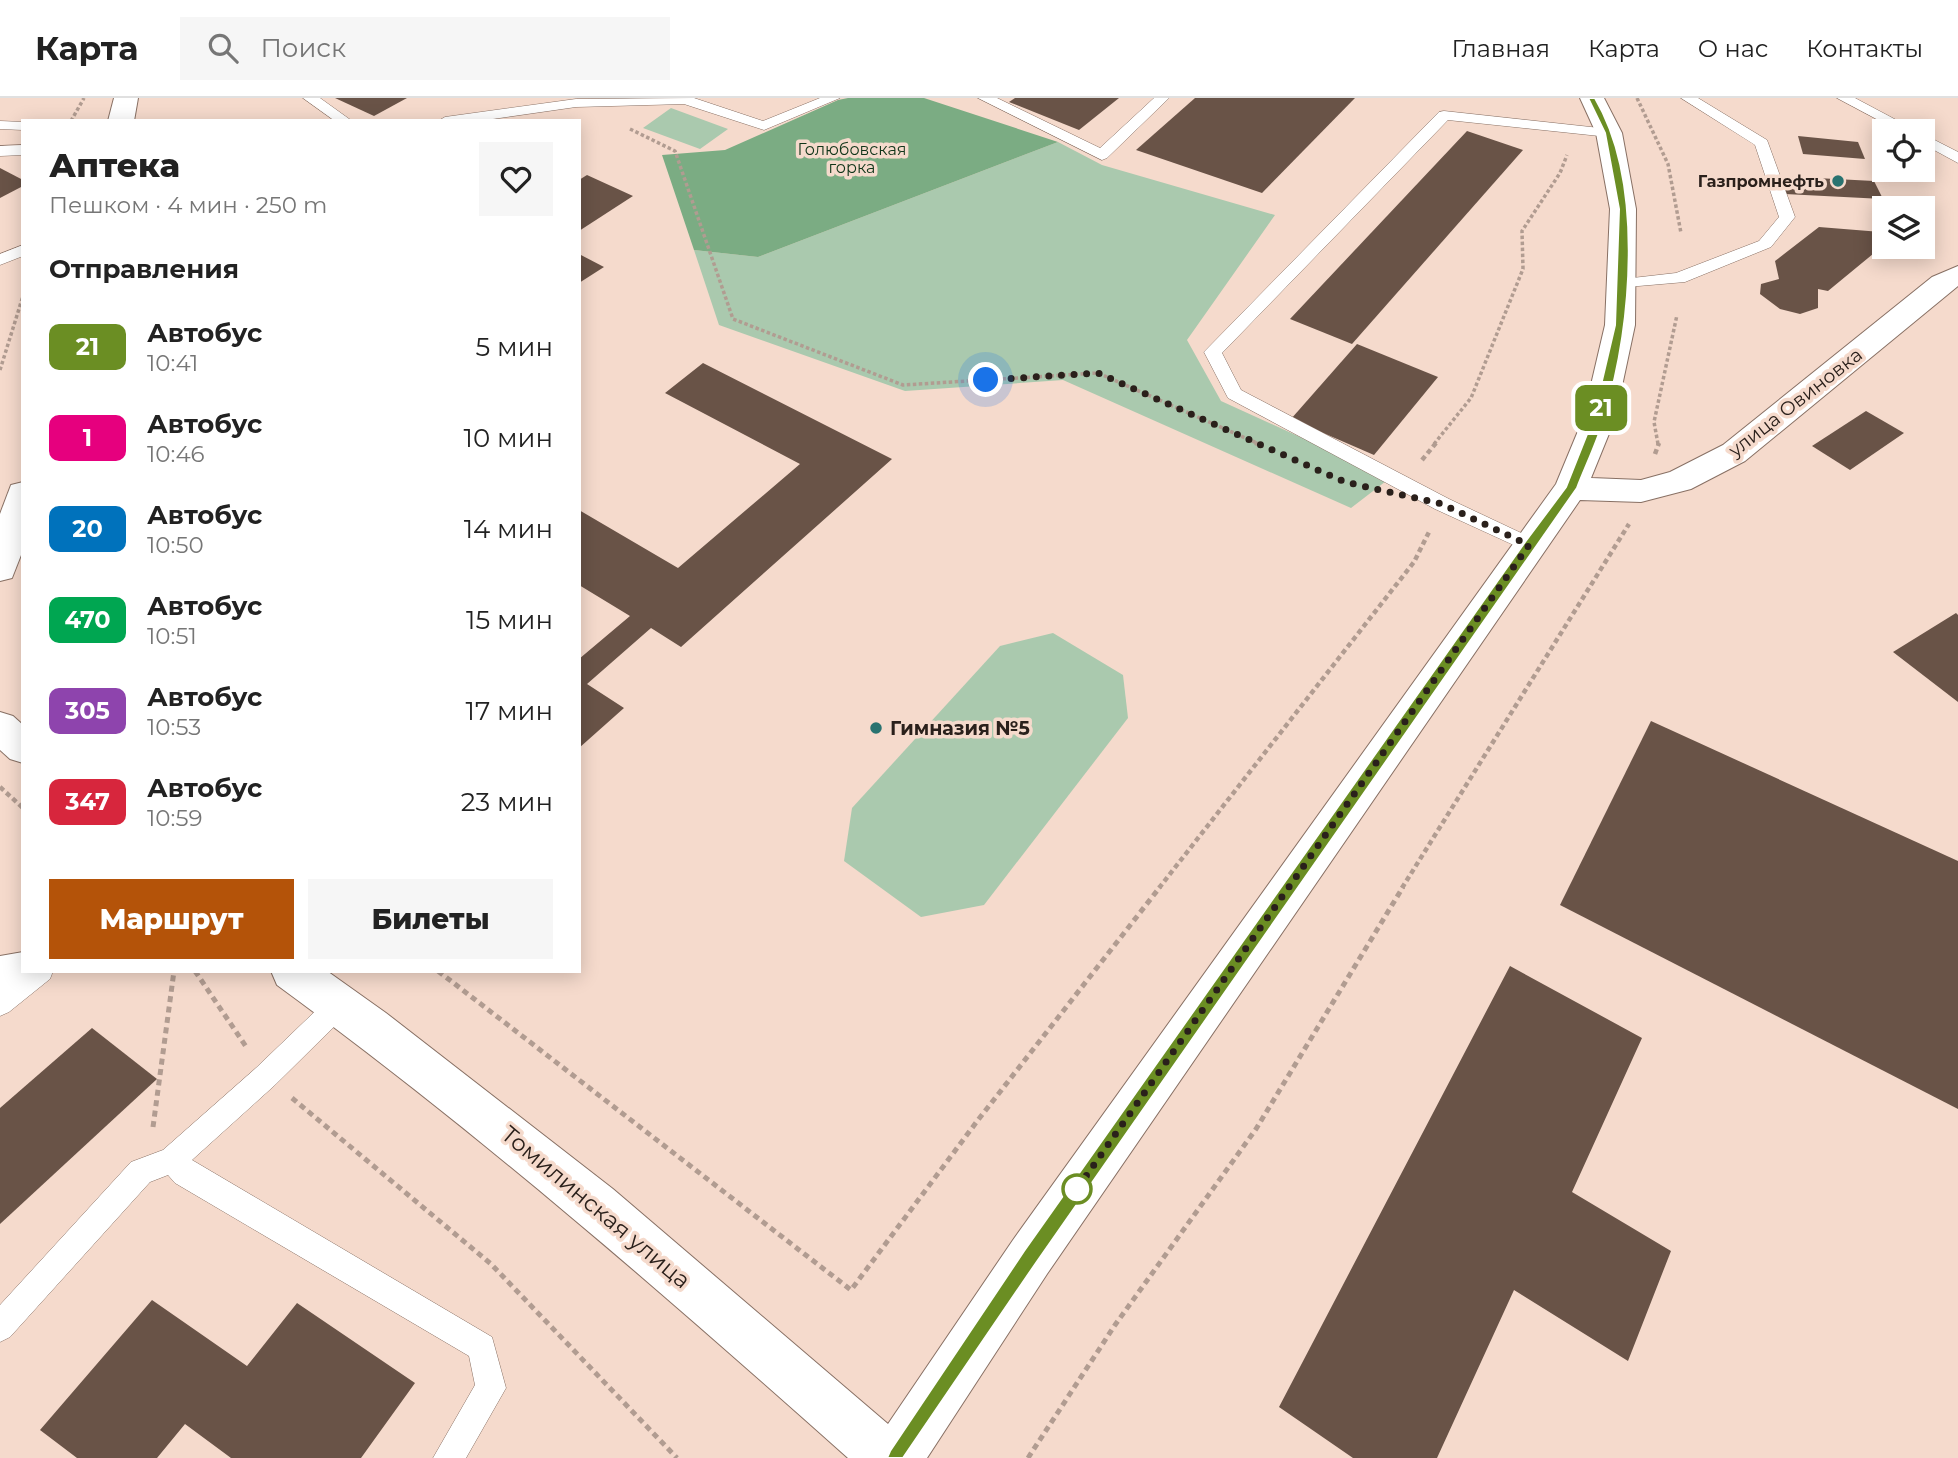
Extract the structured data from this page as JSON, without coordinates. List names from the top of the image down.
{
  "streets": {
    "main road": ["улица Овиновка", "Томилинская улица"]
  },
  "parks": ["Голюбовская горка"],
  "places": ["Газпромнефть", "Гимназия №5"],
  "lines": ["bus line 21"],
  "page": {
    "header": "Карта",
    "search": "Поиск",
    "nav": [
      "Главная",
      "Карта",
      "О нас",
      "Контакты"
    ],
    "on_map": "21",
    "heading": [
      ["Аптека", "Пешком · 4 мин · 250 m"],
      "Отправления"
    ],
    "list": [
      {
        "mark": "21",
        "name": "Автобус",
        "note": "10:41",
        "value": "5 мин"
      },
      {
        "mark": "1",
        "name": "Автобус",
        "note": "10:46",
        "value": "10 мин"
      },
      {
        "mark": "20",
        "name": "Автобус",
        "note": "10:50",
        "value": "14 мин"
      },
      {
        "mark": "470",
        "name": "Автобус",
        "note": "10:51",
        "value": "15 мин"
      },
      {
        "mark": "305",
        "name": "Автобус",
        "note": "10:53",
        "value": "17 мин"
      },
      {
        "mark": "347",
        "name": "Автобус",
        "note": "10:59",
        "value": "23 мин"
      }
    ],
    "buttons": ["Маршрут", "Билеты"]
  }
}
